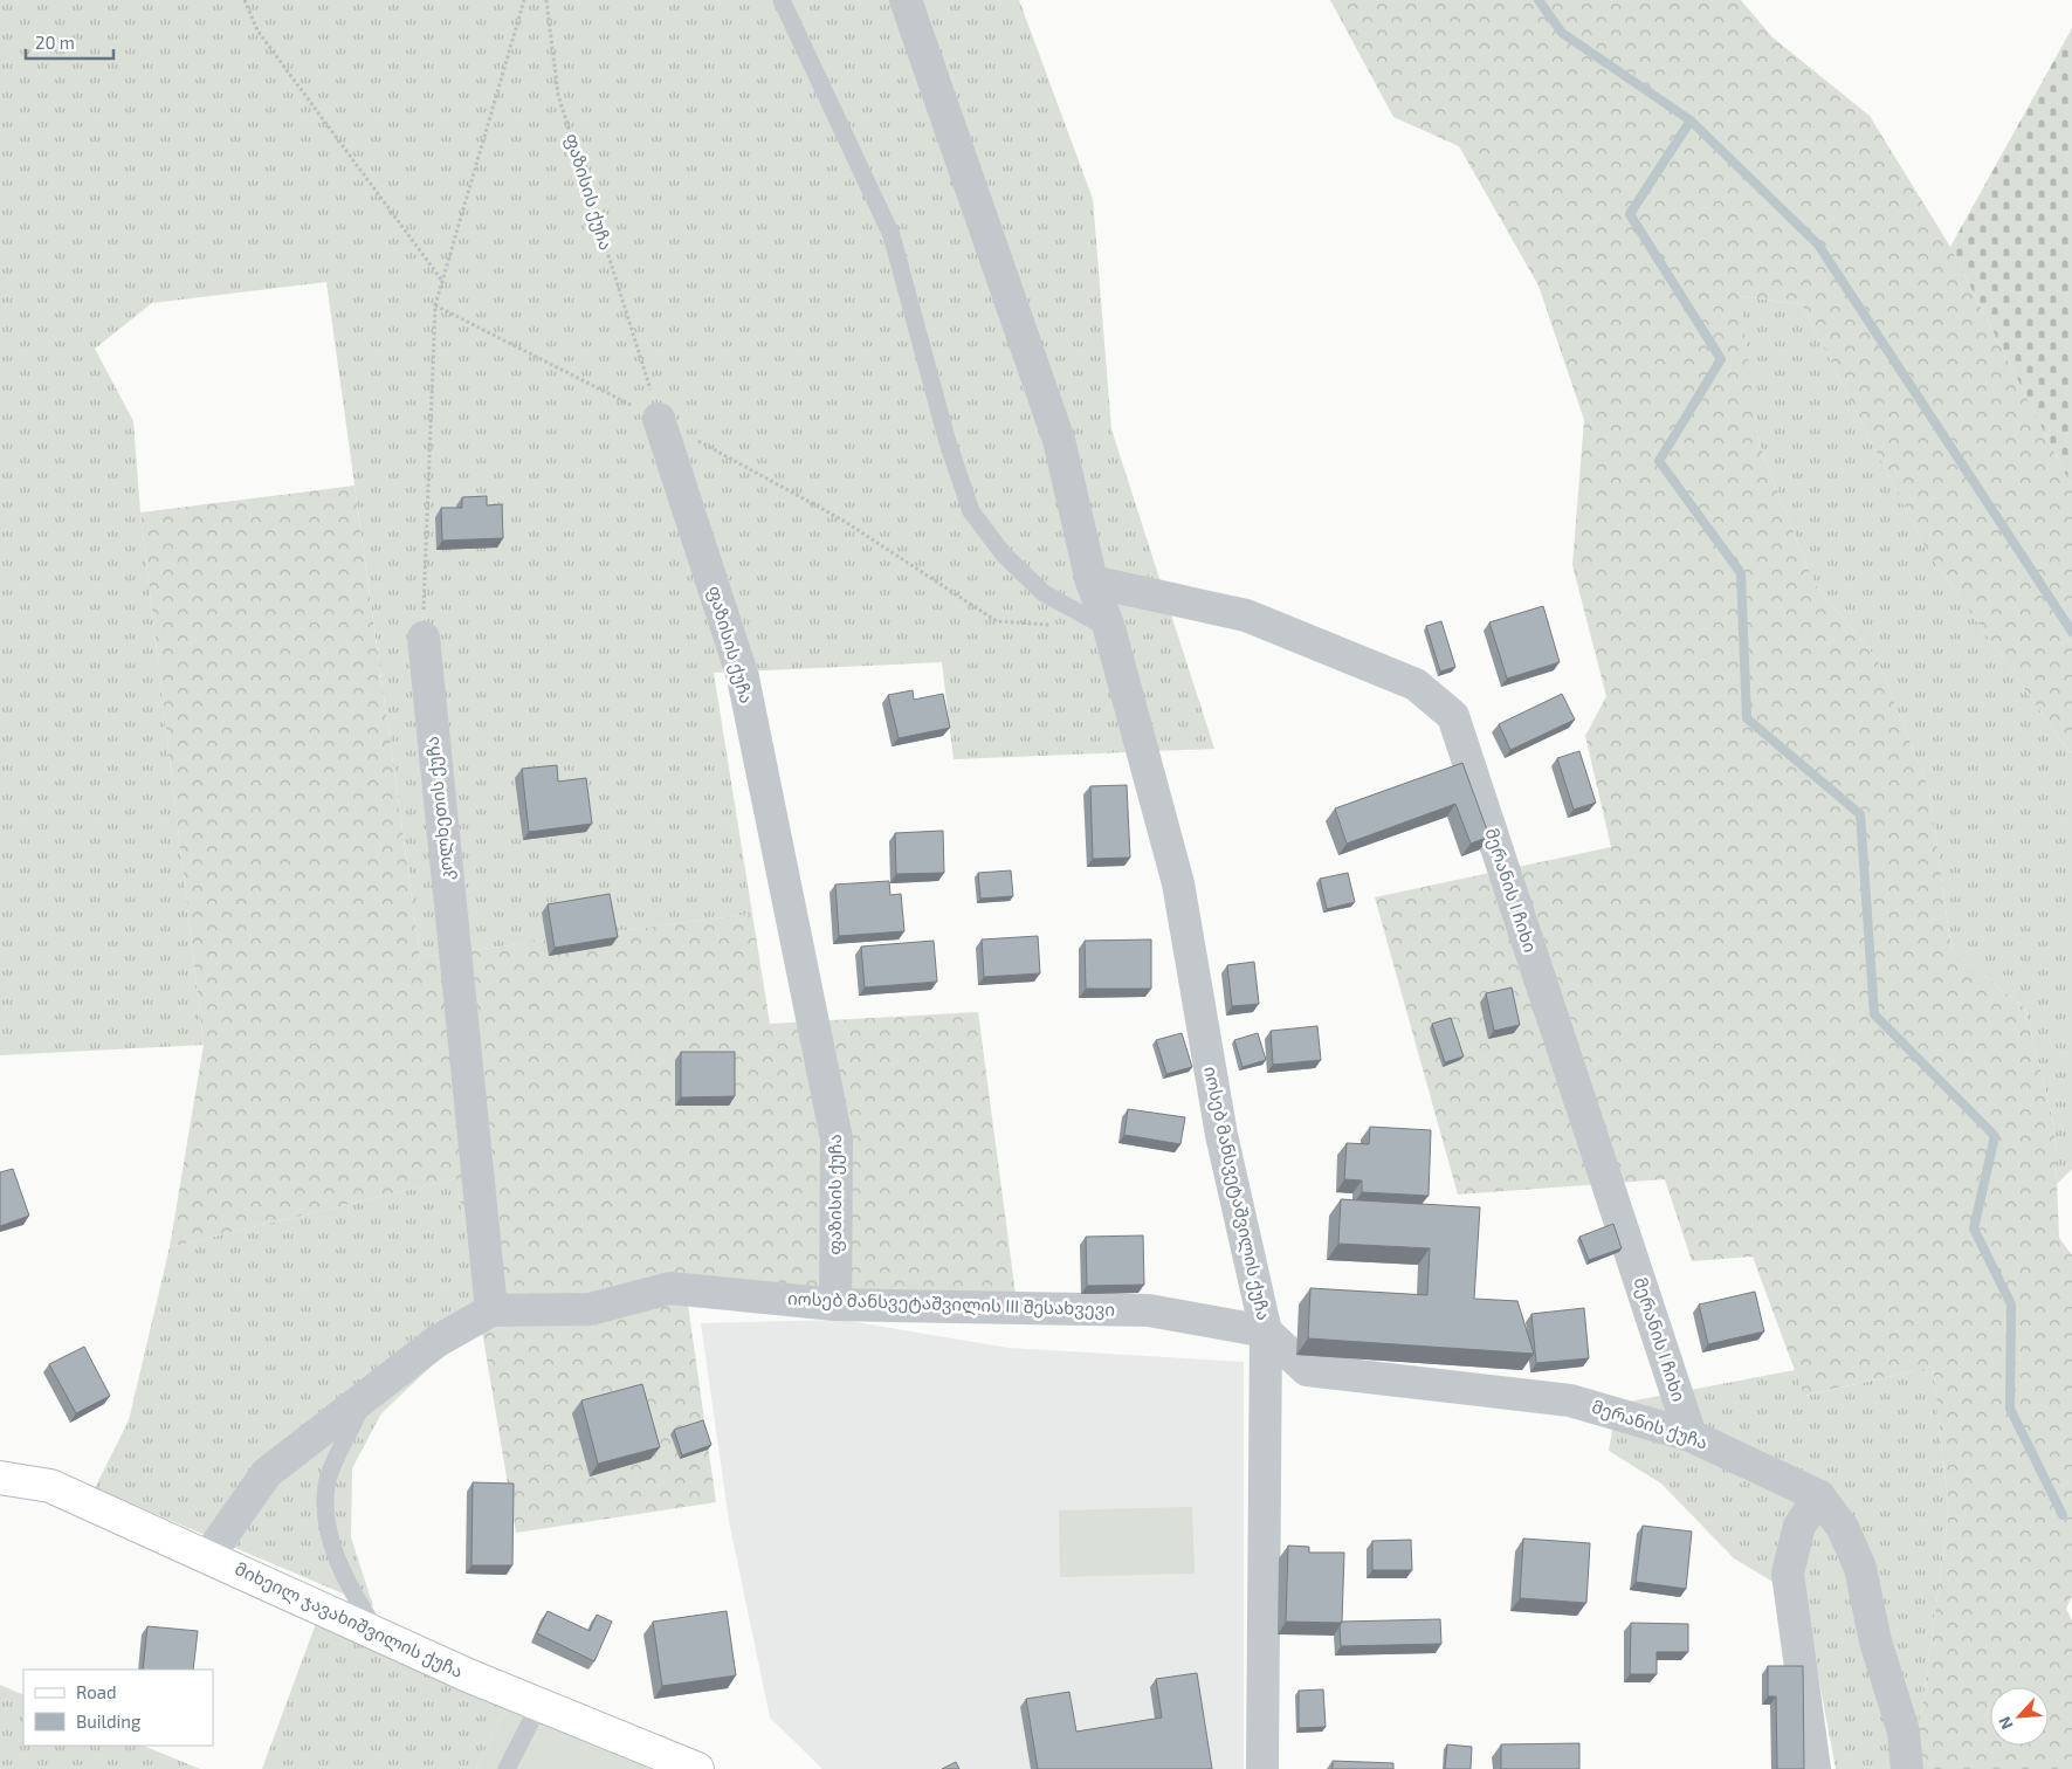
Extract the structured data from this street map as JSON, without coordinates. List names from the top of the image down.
{
  "streets": {
    "main road": ["მიხეილ ჯავახიშვილის ქუჩა"],
    "street": [
      "ფაზისის ქუჩა",
      "კოლხეთის ქუჩა",
      "მერანის I ჩიხი",
      "იოსებ მანსვეტაშვილის ქუჩა",
      "იოსებ მანსვეტაშვილის III შესახვევი",
      "მერანის ქუჩა"
    ]
  },
  "crossings": [
    ["ფაზისის ქუჩა", "იოსებ მანსვეტაშვილის III შესახვევი"],
    ["კოლხეთის ქუჩა", "იოსებ მანსვეტაშვილის III შესახვევი"],
    ["მერანის I ჩიხი", "იოსებ მანსვეტაშვილის ქუჩა"],
    ["მერანის I ჩიხი", "მერანის ქუჩა"],
    ["იოსებ მანსვეტაშვილის ქუჩა", "იოსებ მანსვეტაშვილის III შესახვევი"],
    ["იოსებ მანსვეტაშვილის ქუჩა", "მერანის ქუჩა"],
    ["იოსებ მანსვეტაშვილის III შესახვევი", "მერანის ქუჩა"],
    ["იოსებ მანსვეტაშვილის III შესახვევი", "მიხეილ ჯავახიშვილის ქუჩა"]
  ],
  "legend": ["Road", "Building"],
  "scale_bar": "20 m",
  "north": "bottom left"
}
